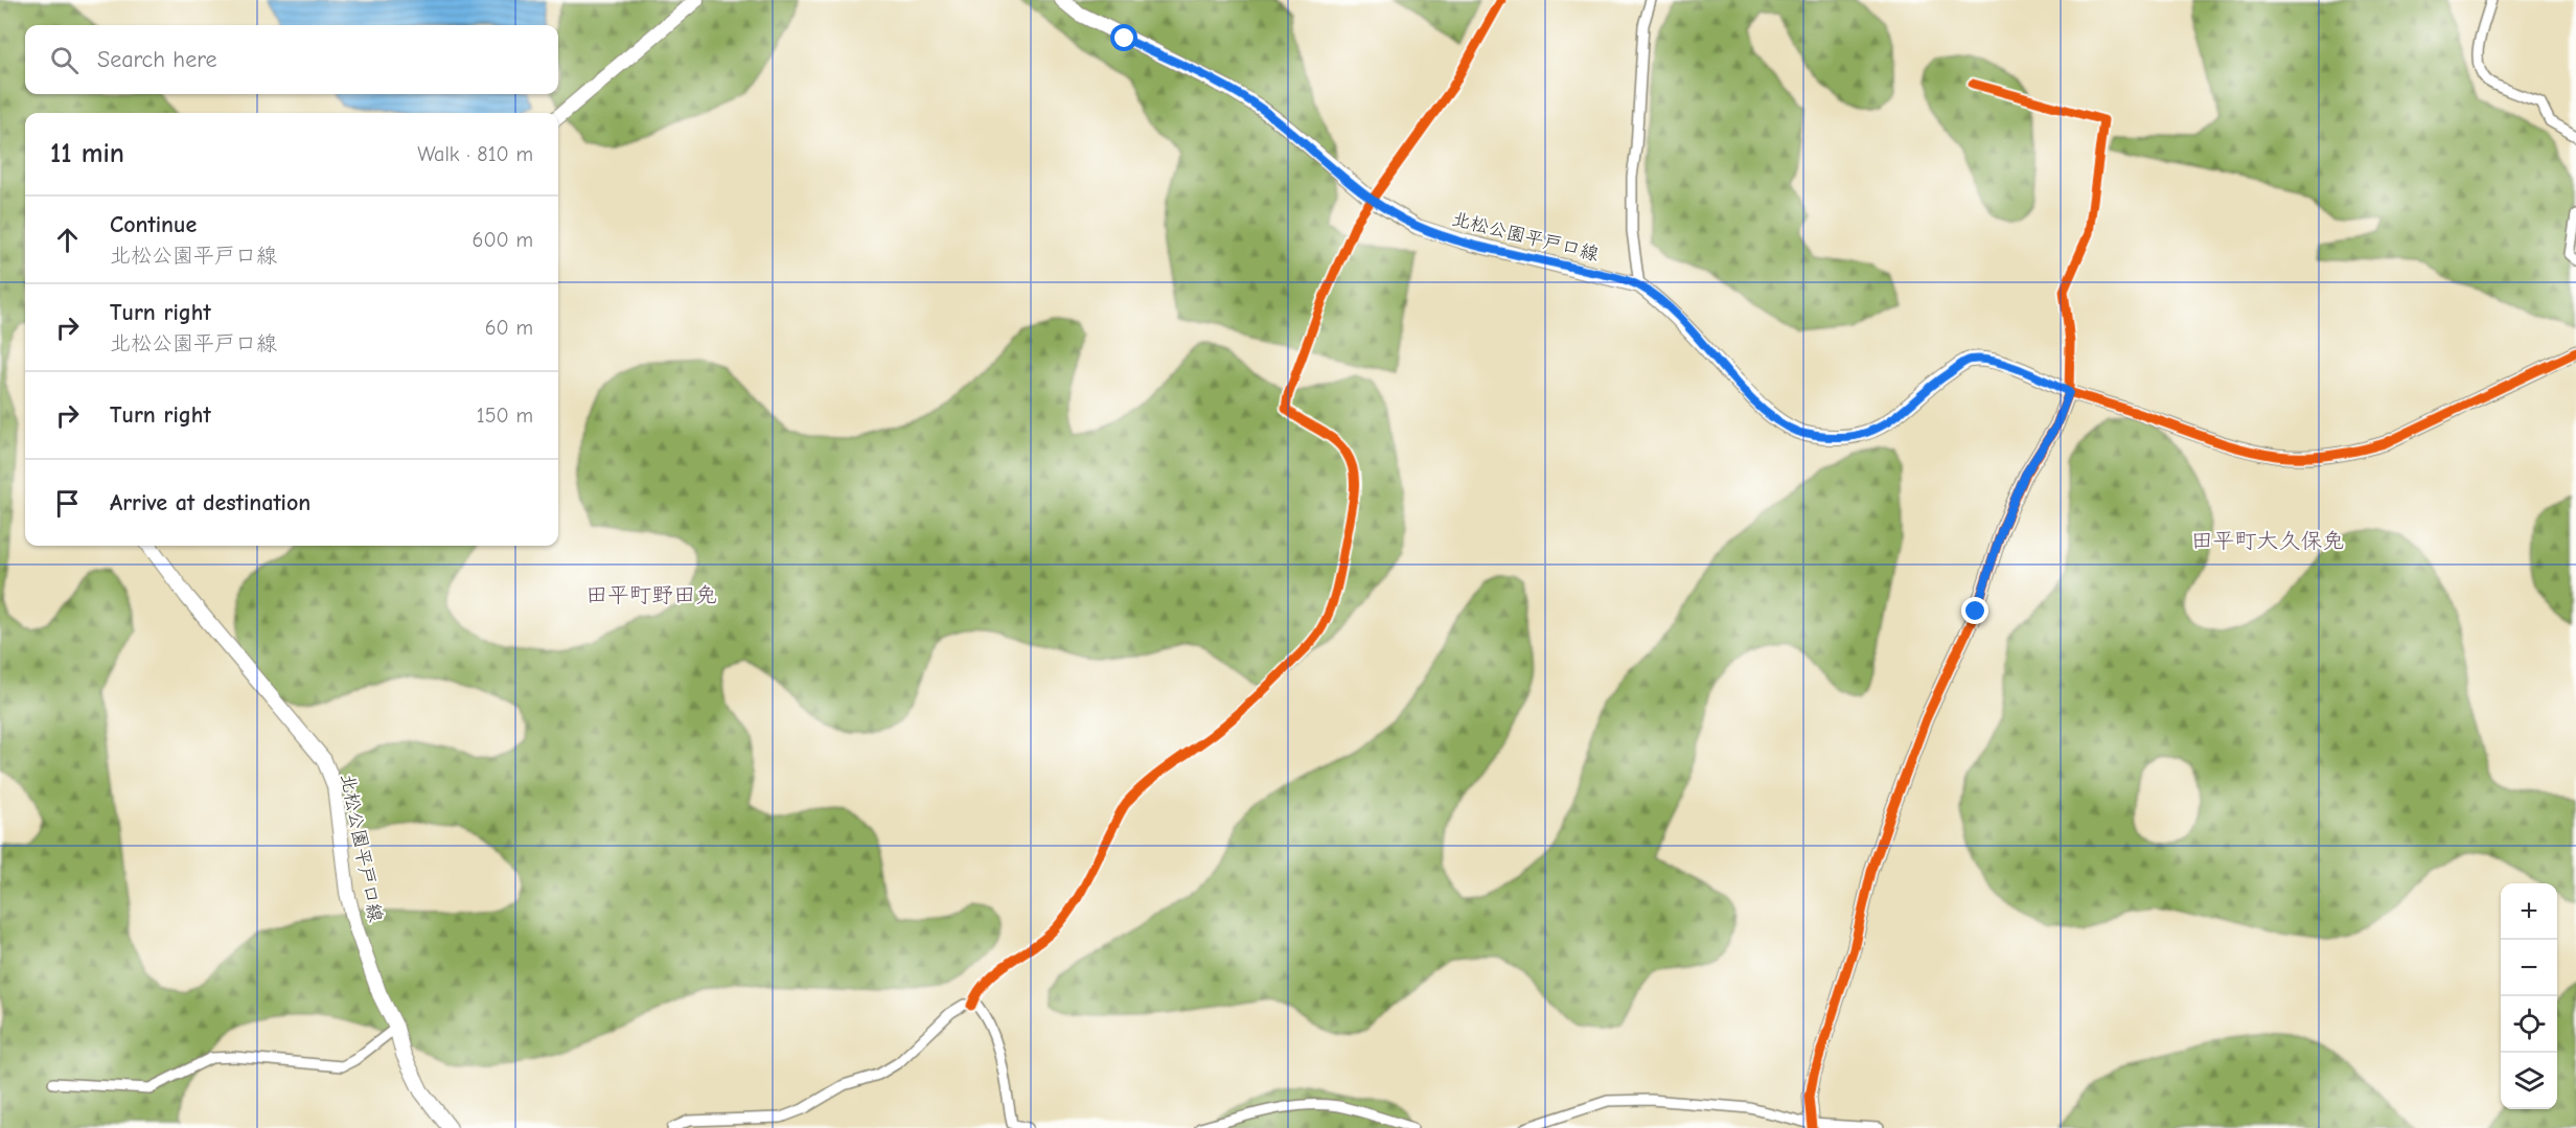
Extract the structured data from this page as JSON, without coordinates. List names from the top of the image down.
{
  "streets": {
    "main road": ["北松公園平戸口線"]
  },
  "districts": ["田平町大久保免", "田平町野田免"],
  "page": {
    "search": "Search here",
    "heading": ["11 min", "Walk · 810 m"],
    "list": [
      ["Continue", "北松公園平戸口線", "600 m"],
      ["Turn right", "北松公園平戸口線", "60 m"],
      ["Turn right", "150 m"],
      "Arrive at destination"
    ],
    "map_buttons": ["+", "−"]
  }
}
